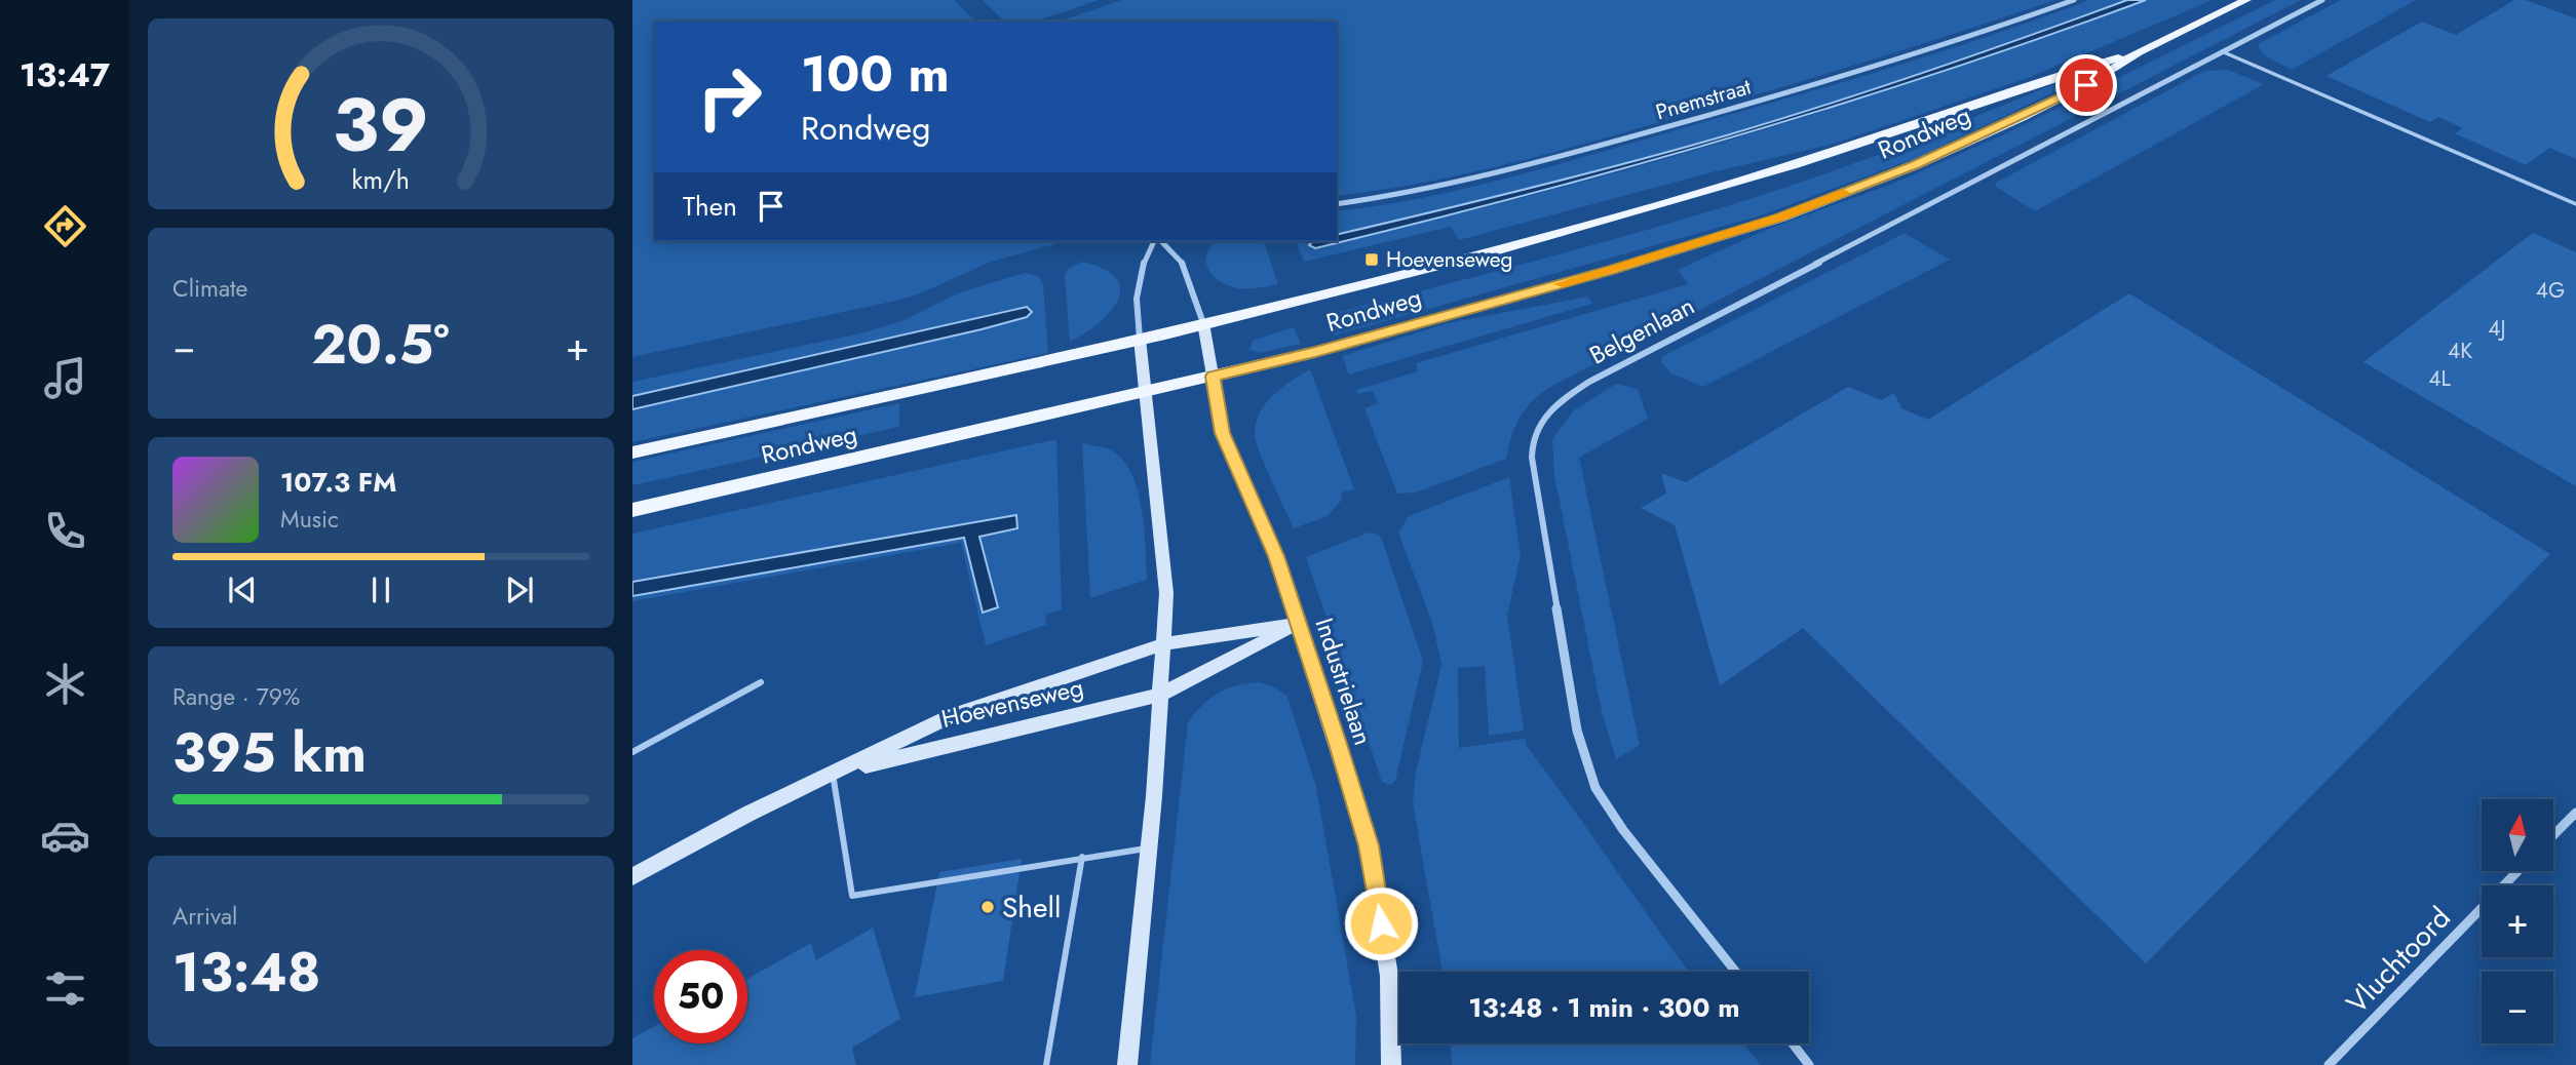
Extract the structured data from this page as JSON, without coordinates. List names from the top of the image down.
{
  "streets": {
    "main road": ["Rondweg", "Industrielaan", "Hoevenseweg"],
    "street": ["Pnemstraat", "Belgenlaan", "Vluchtoord"]
  },
  "crossings": [
    ["Rondweg", "Industrielaan"],
    ["Industrielaan", "Hoevenseweg"]
  ],
  "places": {
    "transit": ["Hoevenseweg"],
    "other": ["Shell"]
  },
  "house_numbers": [
    "4G",
    "4J",
    "4K",
    "4L"
  ],
  "north": "top",
  "page": {
    "tabs": "13:47",
    "turn": ["100 m", "Rondweg"],
    "then": "Then",
    "tile": [
      "Climate",
      ["Range · 79%", "395 km"],
      ["Arrival", "13:48"]
    ],
    "heat": ["−", "20.5°", "+"],
    "song": ["107.3 FM", "Music"],
    "map_buttons": ["+", "−"],
    "limit": "50",
    "trip": "13:48 · 1 min · 300 m",
    "gauge": ["39", "km/h"]
  }
}
